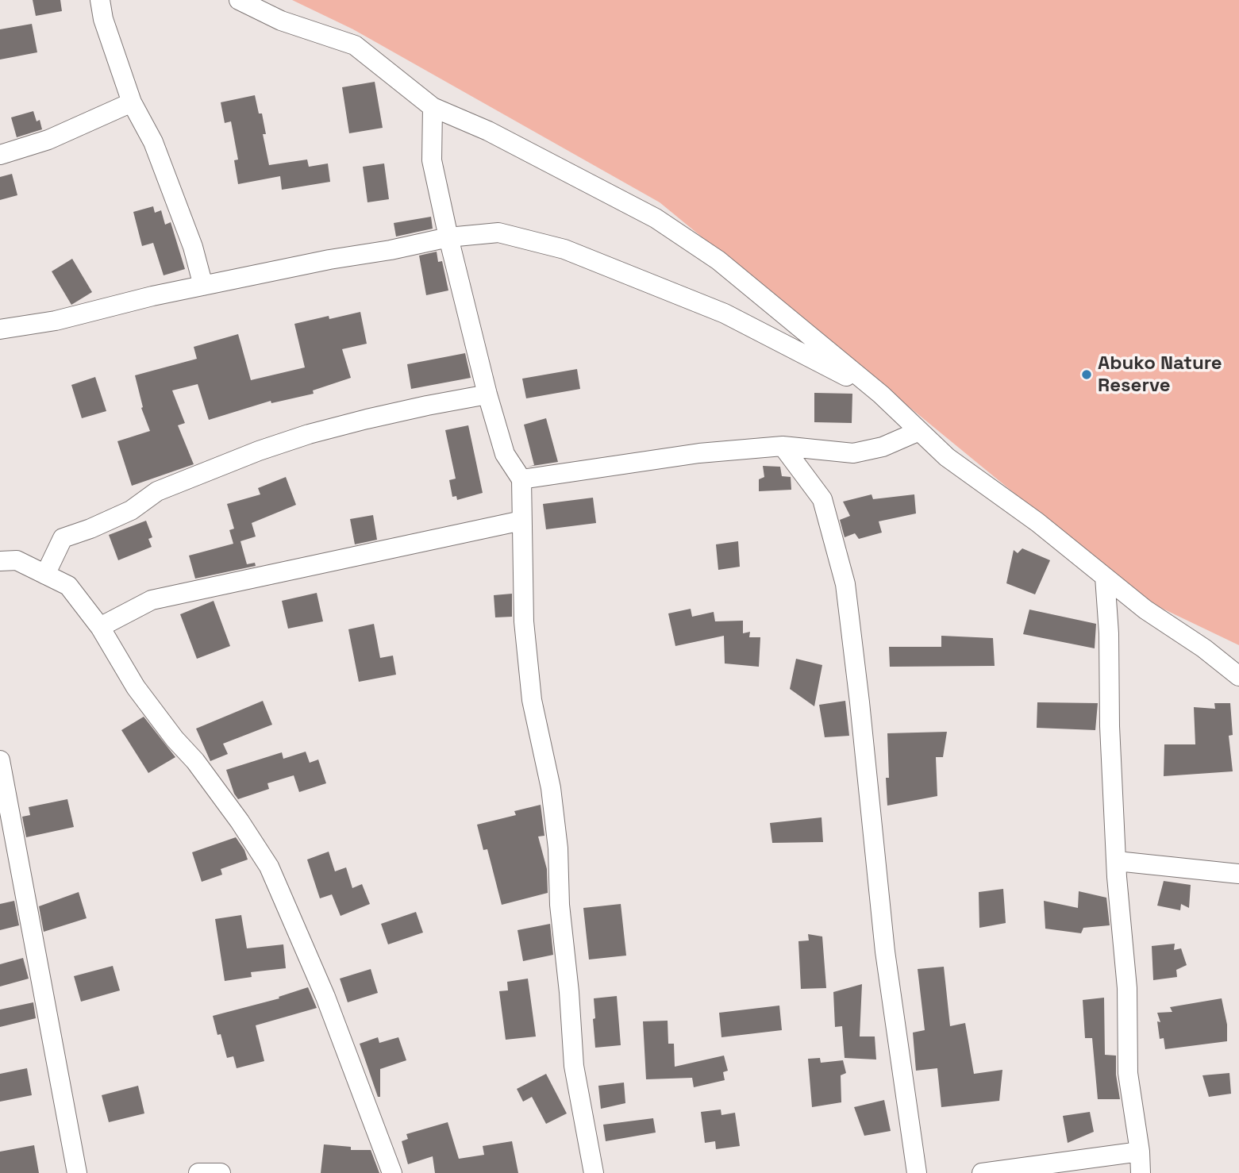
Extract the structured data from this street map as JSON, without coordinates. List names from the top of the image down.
{
  "places": ["Abuko Nature Reserve"]
}
